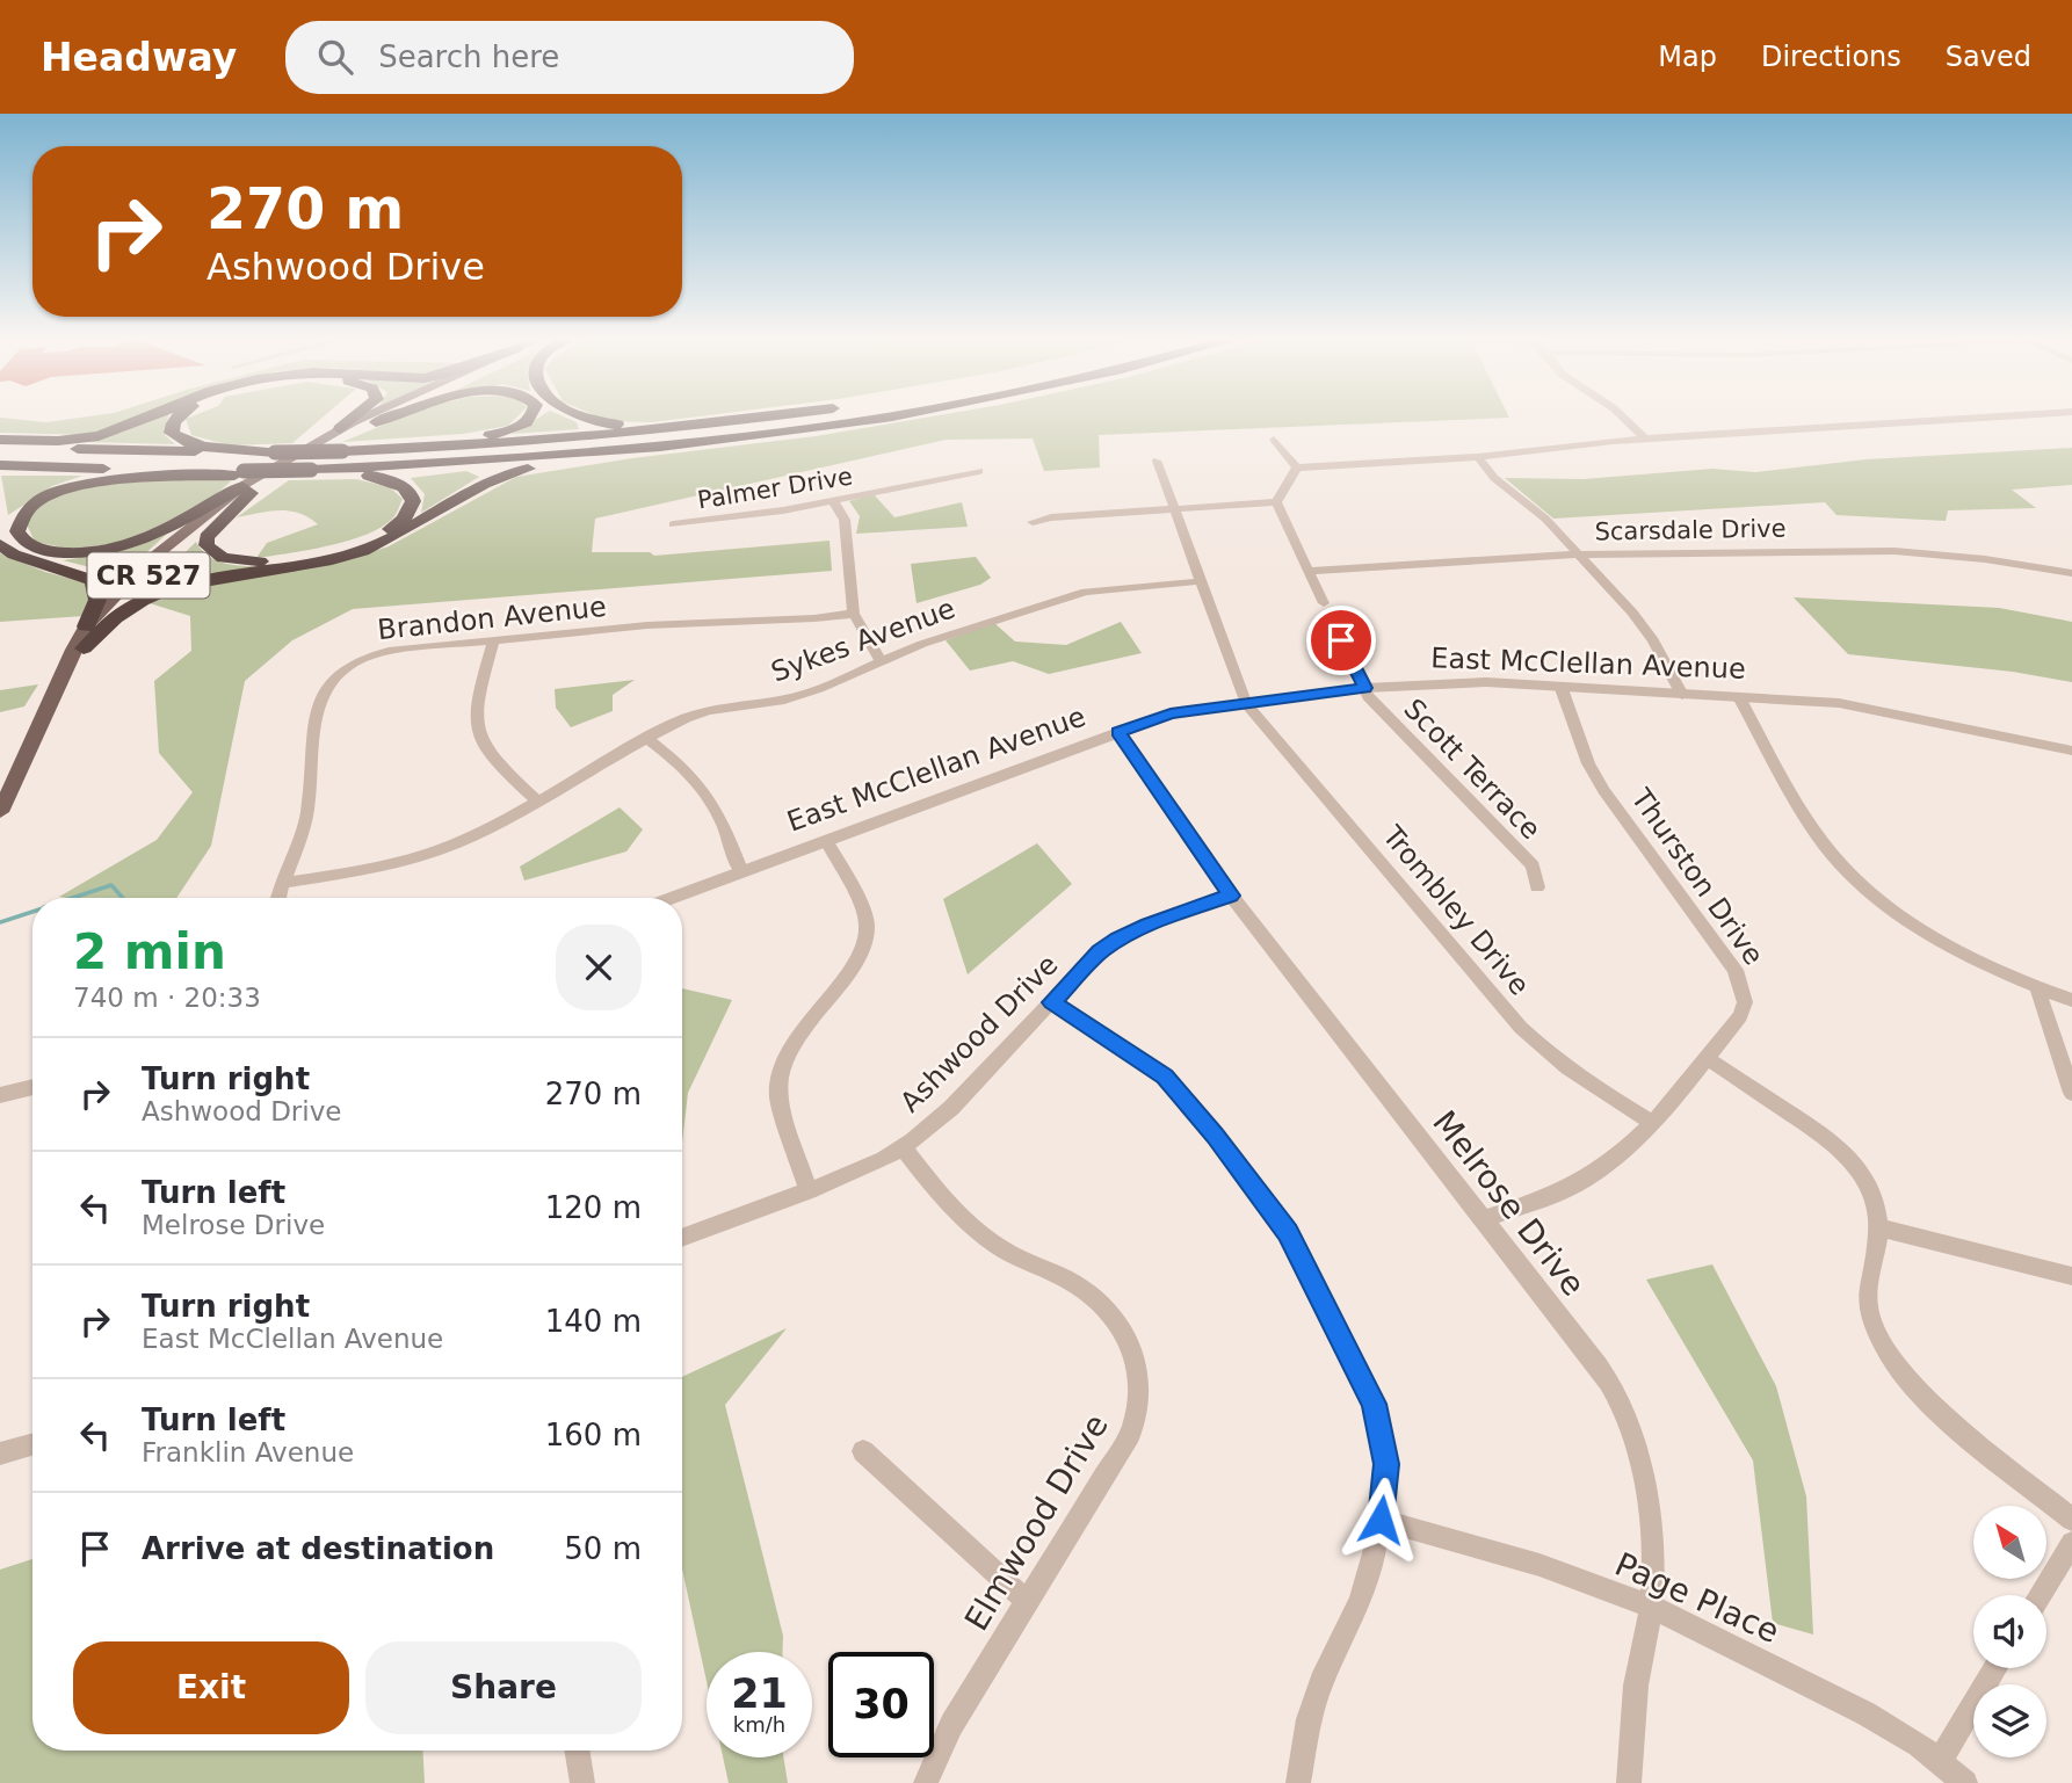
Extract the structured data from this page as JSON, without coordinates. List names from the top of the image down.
{
  "streets": {
    "main road": ["CR 527"],
    "street": [
      "Palmer Drive",
      "Scarsdale Drive",
      "Brandon Avenue",
      "Sykes Avenue",
      "East McClellan Avenue",
      "Scott Terrace",
      "Thurston Drive",
      "Trombley Drive",
      "Ashwood Drive",
      "Melrose Drive",
      "Elmwood Drive",
      "Page Place"
    ]
  },
  "crossings": [
    ["Scarsdale Drive", "Scott Terrace"],
    ["Brandon Avenue", "Sykes Avenue"],
    ["East McClellan Avenue", "Scott Terrace"],
    ["East McClellan Avenue", "Thurston Drive"],
    ["East McClellan Avenue", "Trombley Drive"],
    ["East McClellan Avenue", "Melrose Drive"],
    ["Thurston Drive", "Trombley Drive"],
    ["Thurston Drive", "Melrose Drive"],
    ["Ashwood Drive", "Melrose Drive"],
    ["Ashwood Drive", "Elmwood Drive"],
    ["Melrose Drive", "Page Place"]
  ],
  "north": "top left",
  "page": {
    "header": "Headway",
    "search": "Search here",
    "nav": ["Map", "Directions", "Saved"],
    "turn": ["270 m", "Ashwood Drive"],
    "heading": ["2 min", "740 m · 20:33"],
    "list": [
      {
        "name": "Turn right",
        "note": "Ashwood Drive",
        "value": "270 m"
      },
      {
        "name": "Turn left",
        "note": "Melrose Drive",
        "value": "120 m"
      },
      {
        "name": "Turn right",
        "note": "East McClellan Avenue",
        "value": "140 m"
      },
      {
        "name": "Turn left",
        "note": "Franklin Avenue",
        "value": "160 m"
      },
      {
        "name": "Arrive at destination",
        "value": "50 m"
      }
    ],
    "buttons": ["Exit", "Share"],
    "speed": "21 km/h",
    "limit": "30"
  }
}
